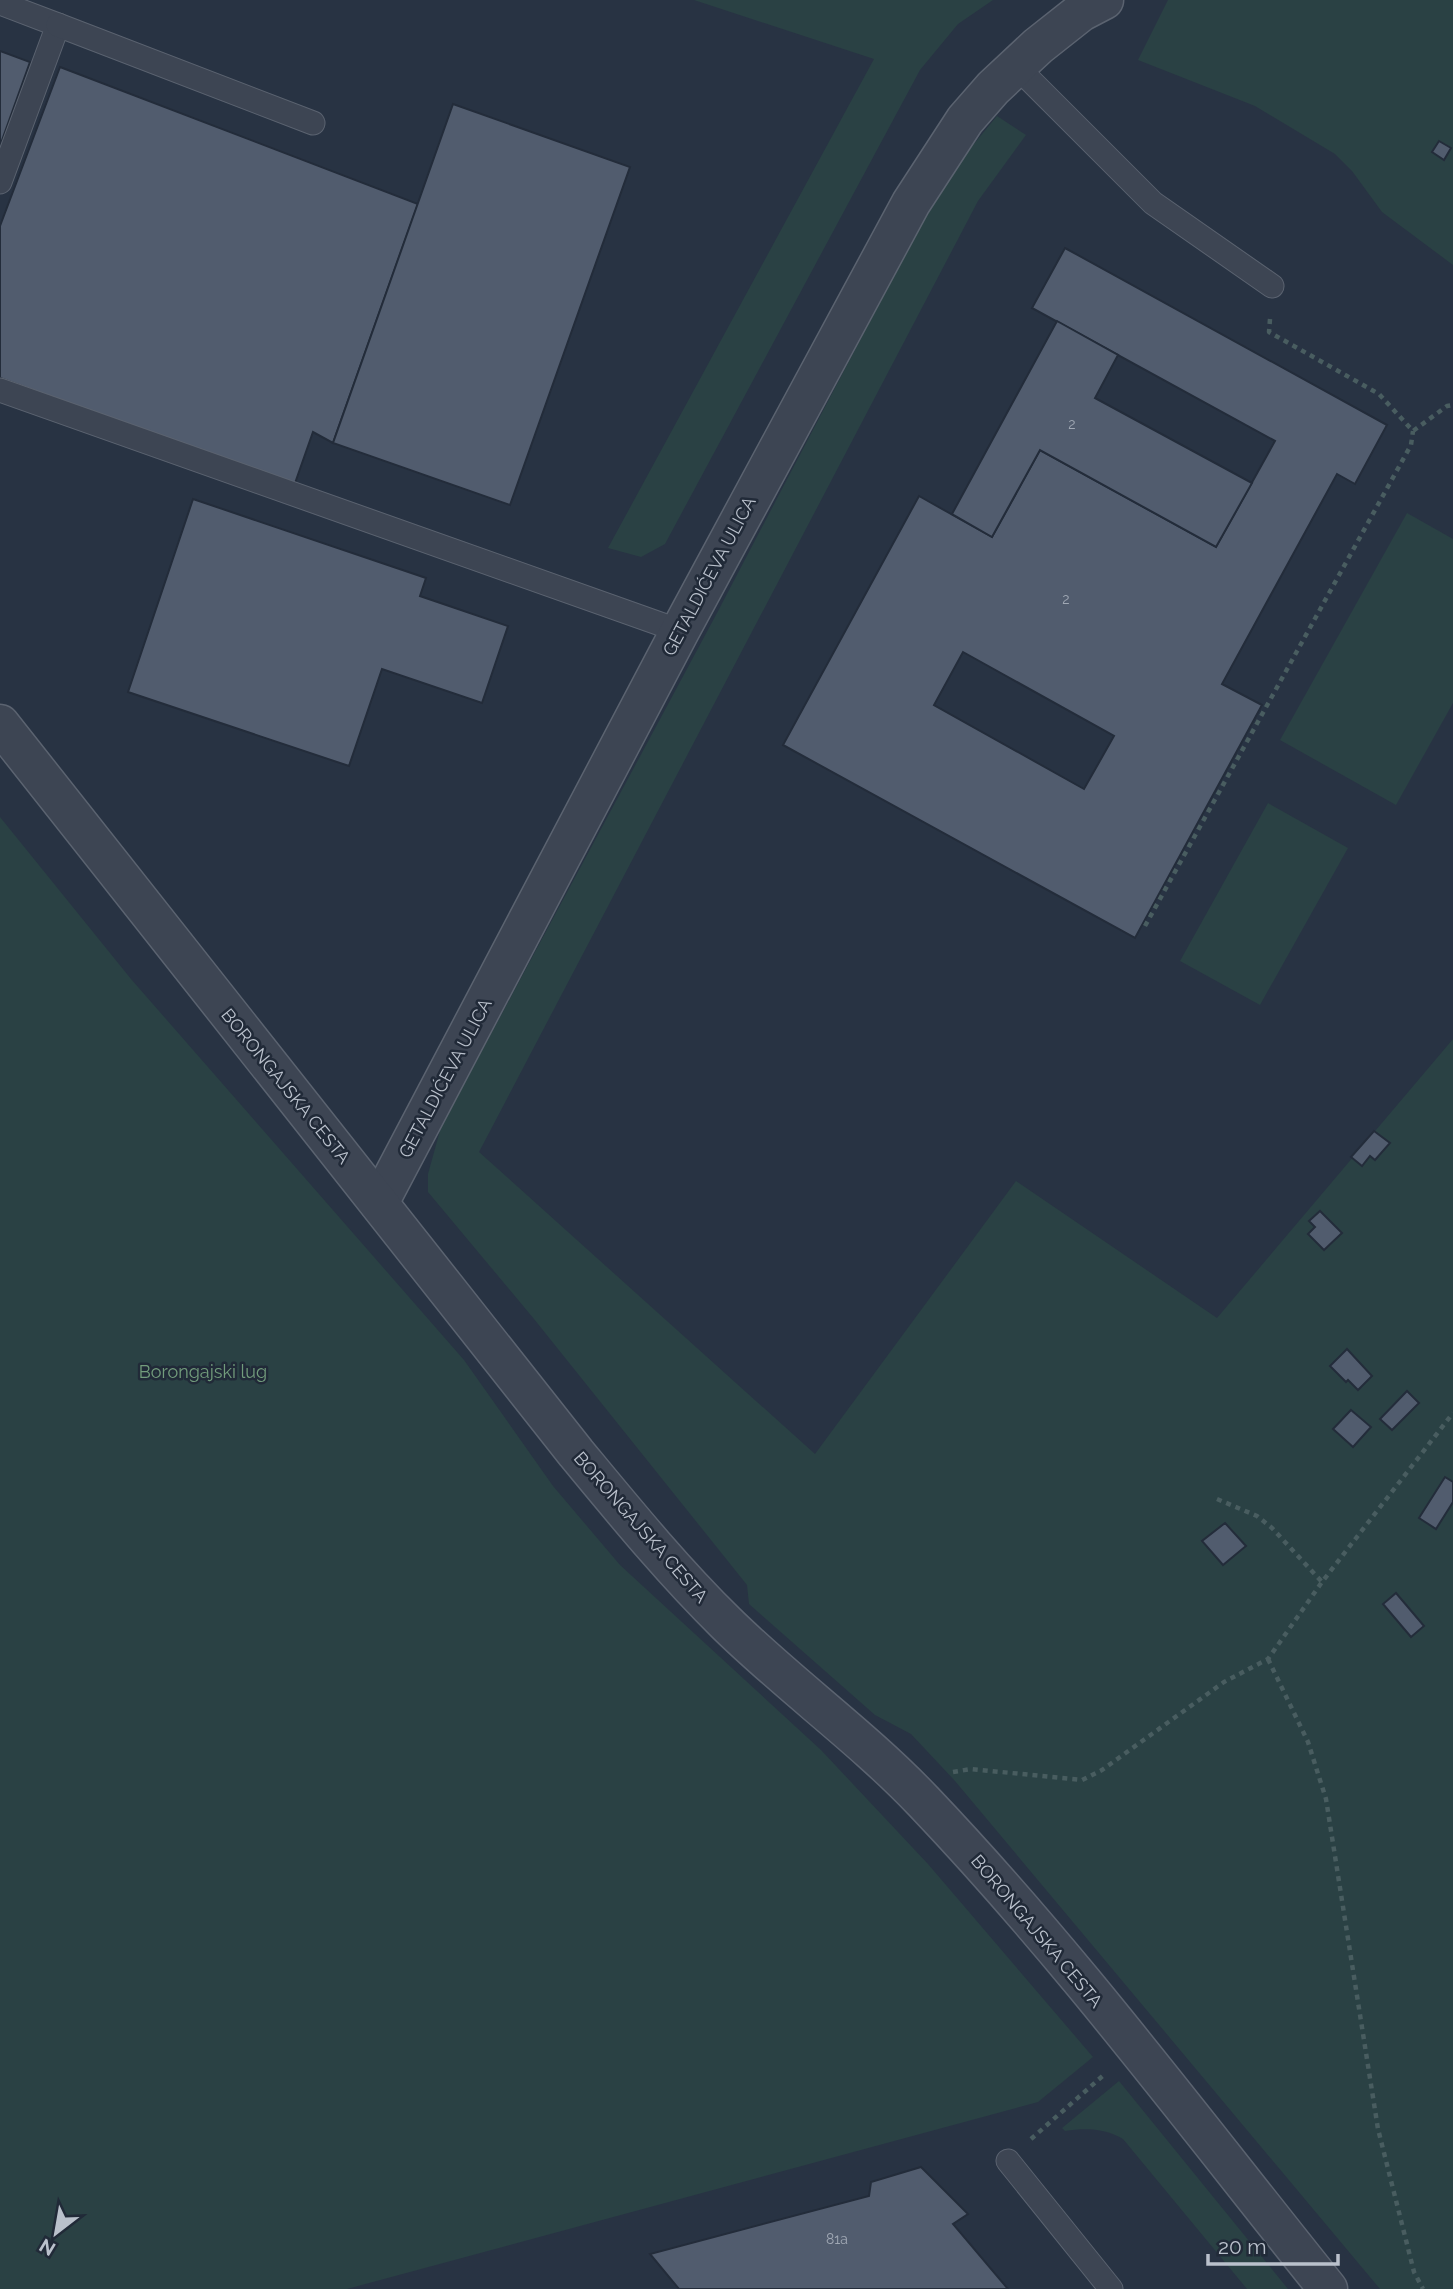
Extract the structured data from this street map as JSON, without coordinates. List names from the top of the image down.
{
  "streets": {
    "street": ["GETALDIĆEVA ULICA", "BORONGAJSKA CESTA"]
  },
  "crossings": [
    ["GETALDIĆEVA ULICA", "BORONGAJSKA CESTA"]
  ],
  "parks": ["Borongajski lug"],
  "house_numbers": ["2", "2", "81a"],
  "scale_bar": "20 m",
  "north": "bottom left"
}
